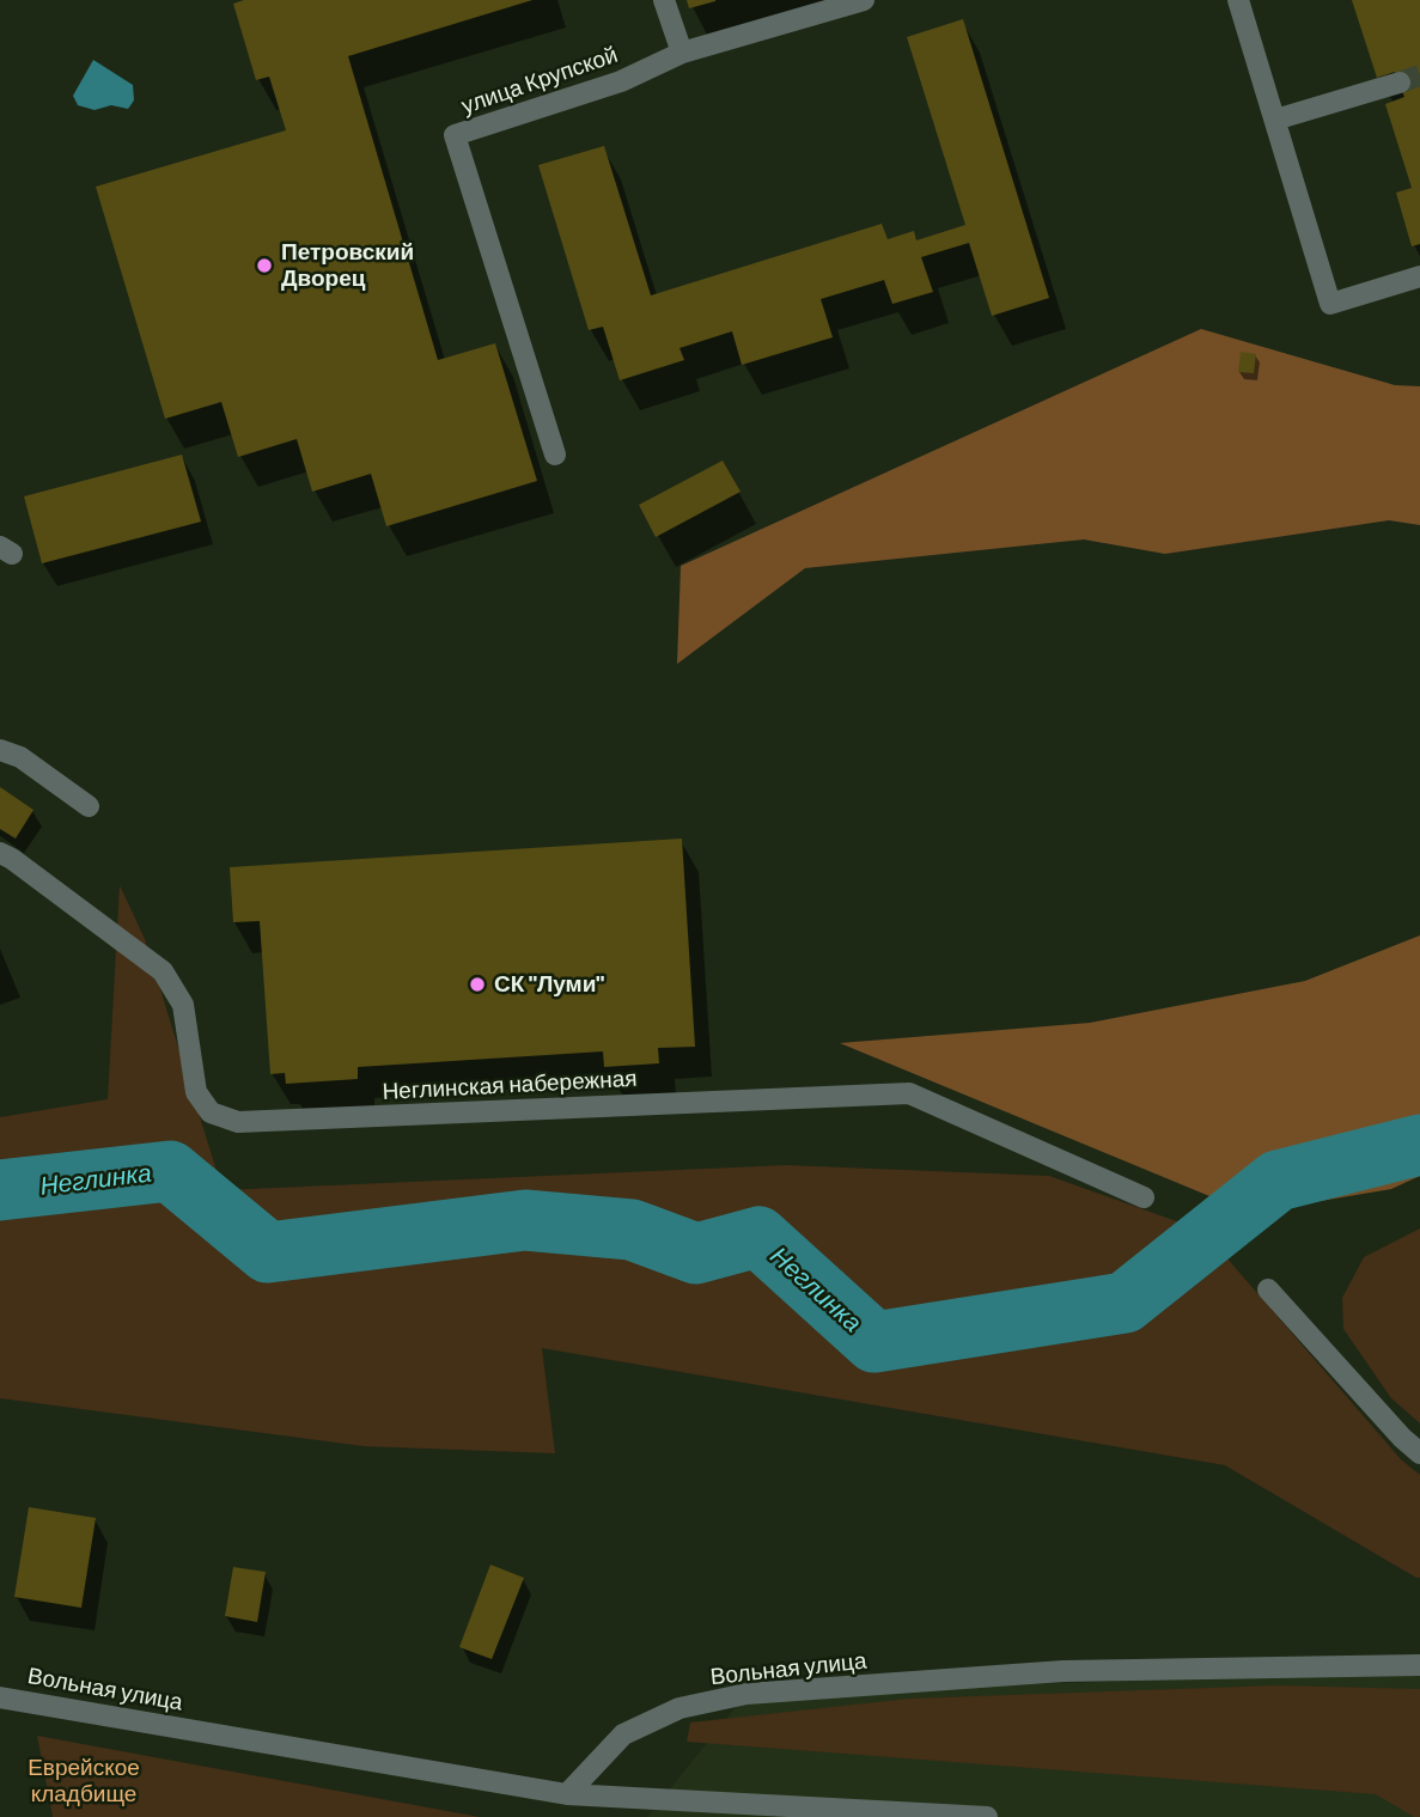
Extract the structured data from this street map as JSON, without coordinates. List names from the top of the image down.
{
  "streets": {
    "street": ["улица Крупской", "Неглинская набережная", "Вольная улица"]
  },
  "water": ["Неглинка"],
  "parks": ["Еврейское кладбище"],
  "places": ["Петровский Дворец", "СК \"Луми\""]
}
